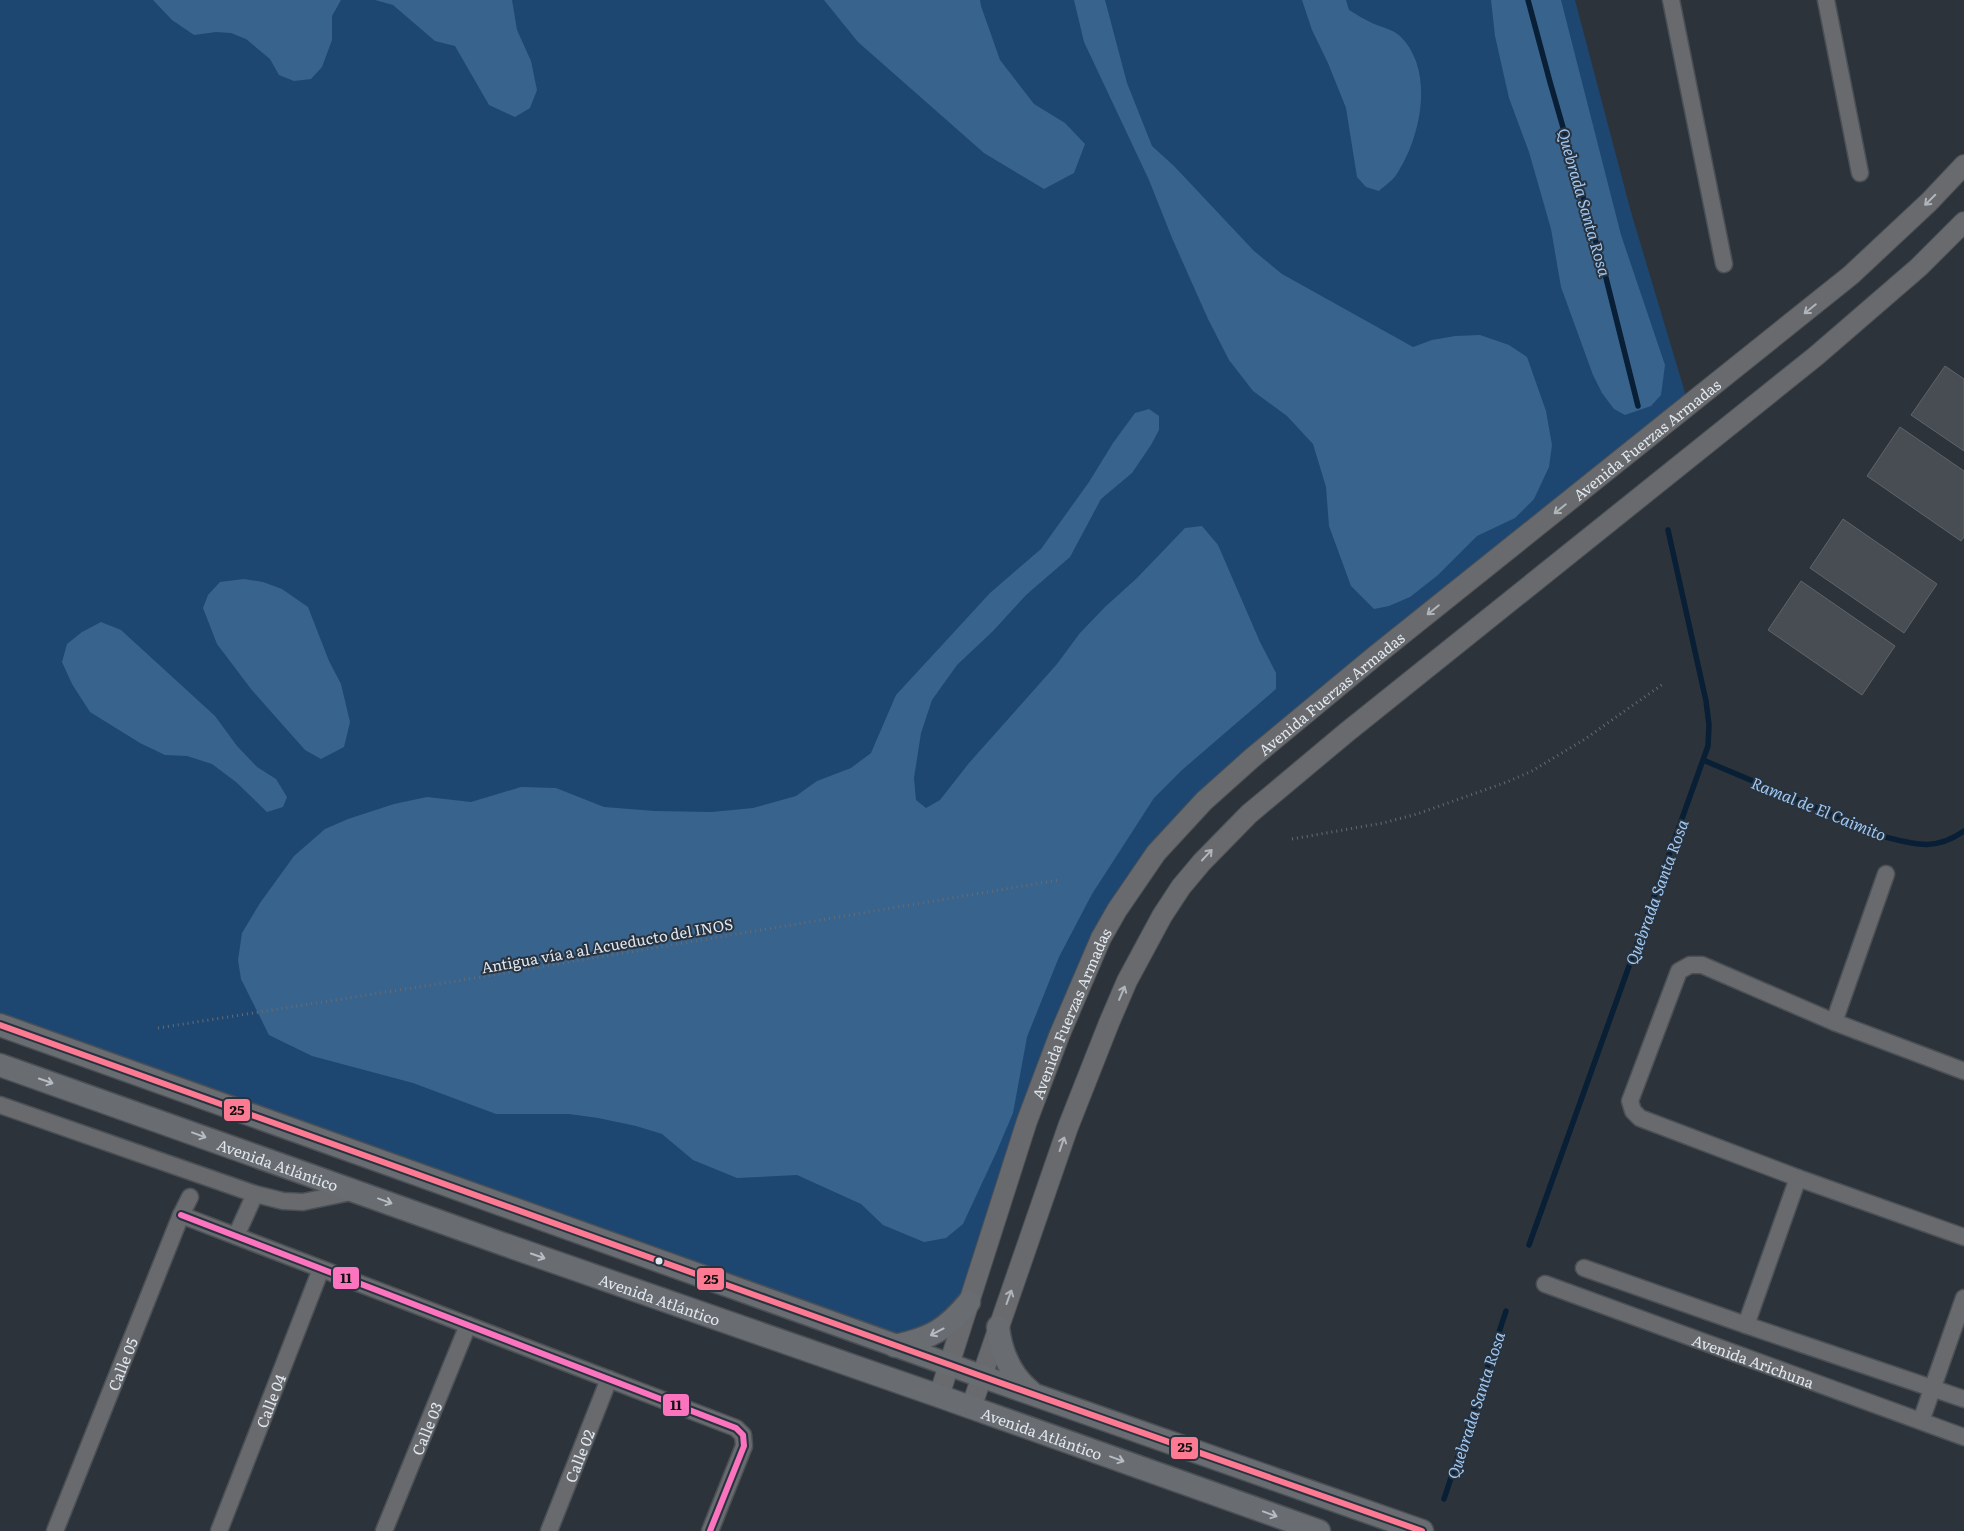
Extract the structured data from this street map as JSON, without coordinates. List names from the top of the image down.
{
  "streets": {
    "main road": ["Avenida Atlántico"],
    "street": [
      "Avenida Fuerzas Armadas",
      "Avenida Arichuna",
      "Calle 05",
      "Calle 04",
      "Calle 03",
      "Calle 02"
    ],
    "path": ["Antigua vía a al Acueducto del INOS"]
  },
  "crossings": [
    ["Avenida Fuerzas Armadas", "Avenida Atlántico"]
  ],
  "water": ["Quebrada Santa Rosa", "Ramal de El Caimito"],
  "lines": ["transit line 25", "transit line 11"]
}
